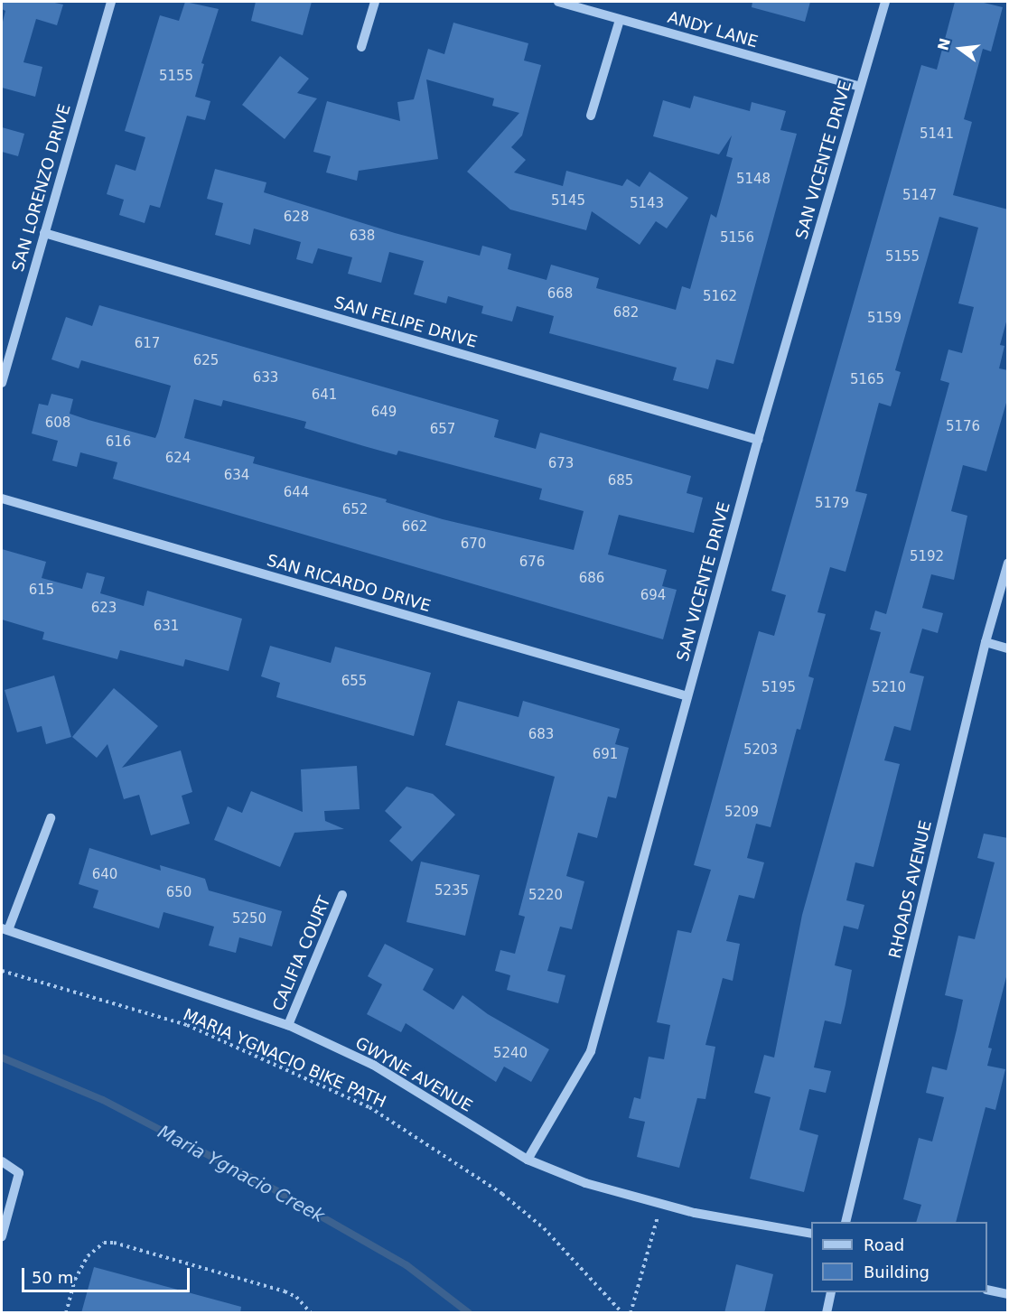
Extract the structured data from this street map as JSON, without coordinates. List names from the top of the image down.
{
  "streets": {
    "street": [
      "ANDY LANE",
      "SAN VICENTE DRIVE",
      "SAN LORENZO DRIVE",
      "SAN FELIPE DRIVE",
      "SAN RICARDO DRIVE",
      "RHOADS AVENUE",
      "CALIFIA COURT",
      "GWYNE AVENUE"
    ],
    "path": ["MARIA YGNACIO BIKE PATH"]
  },
  "crossings": [
    ["ANDY LANE", "SAN VICENTE DRIVE"],
    ["SAN VICENTE DRIVE", "SAN FELIPE DRIVE"],
    ["SAN VICENTE DRIVE", "SAN RICARDO DRIVE"],
    ["SAN VICENTE DRIVE", "GWYNE AVENUE"],
    ["SAN LORENZO DRIVE", "SAN FELIPE DRIVE"],
    ["CALIFIA COURT", "GWYNE AVENUE"]
  ],
  "water": ["Maria Ygnacio Creek"],
  "house_numbers": [
    "5155",
    "5141",
    "5148",
    "5147",
    "5145",
    "5143",
    "628",
    "638",
    "5156",
    "5155",
    "668",
    "5162",
    "682",
    "5159",
    "617",
    "625",
    "633",
    "5165",
    "641",
    "649",
    "608",
    "5176",
    "657",
    "616",
    "624",
    "673",
    "634",
    "685",
    "644",
    "5179",
    "652",
    "662",
    "670",
    "5192",
    "676",
    "686",
    "615",
    "694",
    "623",
    "631",
    "655",
    "5195",
    "5210",
    "683",
    "5203",
    "691",
    "5209",
    "640",
    "5235",
    "650",
    "5220",
    "5250",
    "5240"
  ],
  "legend": ["Road", "Building"],
  "scale_bar": "50 m",
  "north": "left"
}
